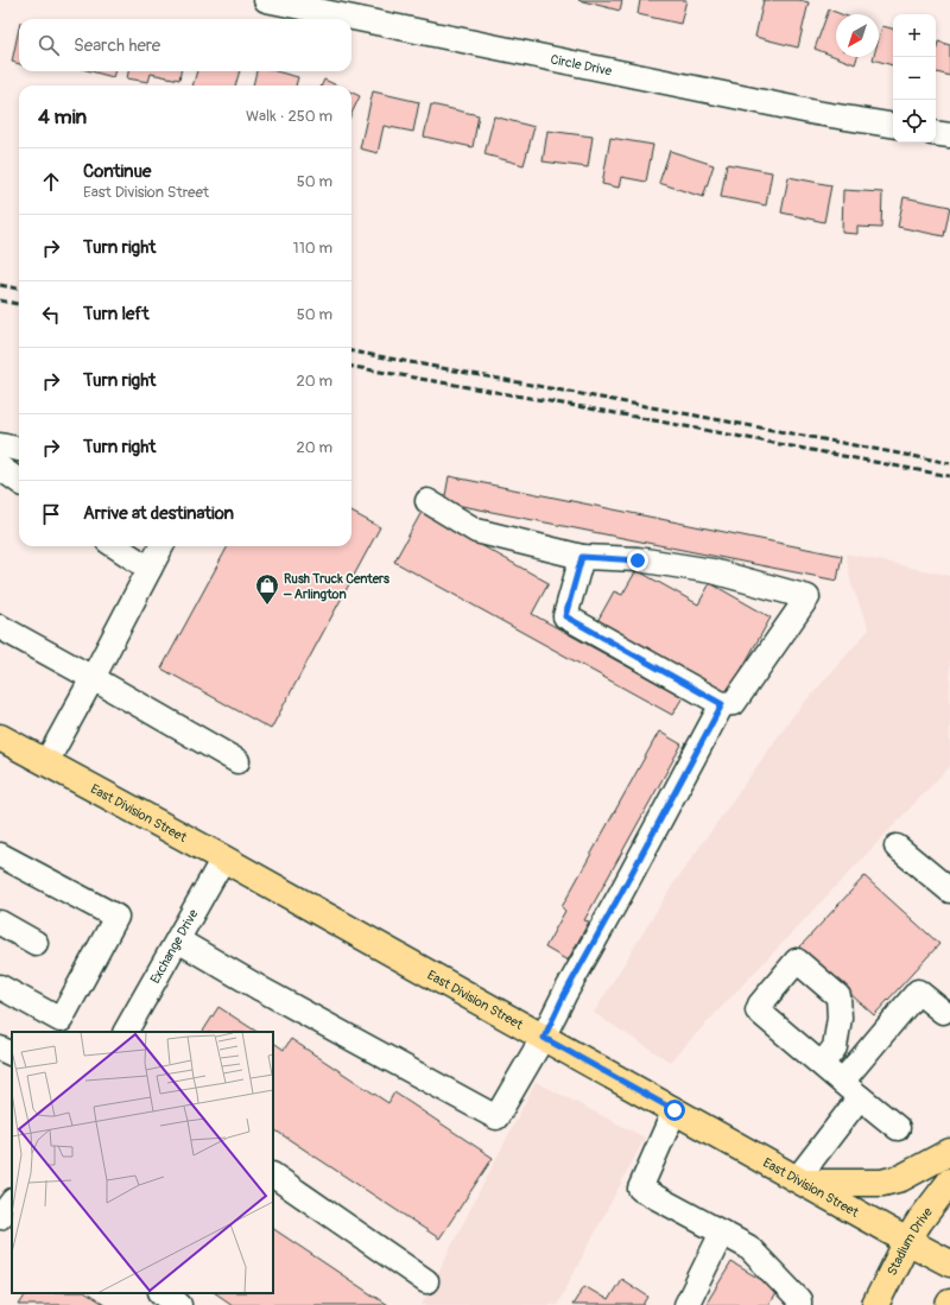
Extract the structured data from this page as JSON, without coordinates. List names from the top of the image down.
{
  "streets": {
    "main road": ["East Division Street", "Stadium Drive"],
    "street": ["Circle Drive", "Exchange Drive"]
  },
  "crossings": [
    ["East Division Street", "Exchange Drive"],
    ["East Division Street", "Stadium Drive"]
  ],
  "places": {
    "shop": ["Rush Truck Centers – Arlington"]
  },
  "north": "bottom left",
  "page": {
    "map_buttons": ["+", "−"],
    "search": "Search here",
    "heading": ["4 min", "Walk · 250 m"],
    "list": [
      ["Continue", "East Division Street", "50 m"],
      ["Turn right", "110 m"],
      ["Turn left", "50 m"],
      ["Turn right", "20 m"],
      ["Turn right", "20 m"],
      "Arrive at destination"
    ]
  }
}
